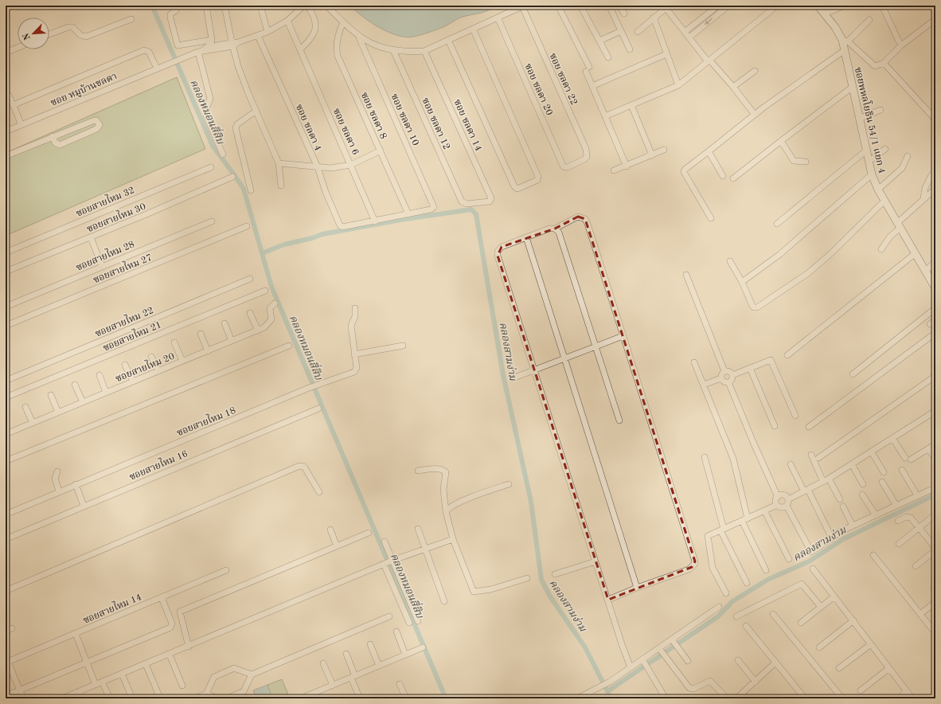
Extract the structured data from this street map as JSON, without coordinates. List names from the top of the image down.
{
  "streets": {
    "street": [
      "ซอย ชลดา 22",
      "ซอย หมูบ้านชลดา",
      "ซอย ชลดา 20",
      "ซอย ชลดา 8",
      "ซอย ชลดา 10",
      "ซอยพหลโยธิน 54/1 แยก 4",
      "ซอย ชลดา 12",
      "ซอย ชลดา 14",
      "ซอย ชลดา 4",
      "ซอย ชลดา 6",
      "ซอยสายไหม 32",
      "ซอยสายไหม 30",
      "ซอยสายไหม 28",
      "ซอยสายไหม 27",
      "ซอยสายไหม 22",
      "ซอยสายไหม 21",
      "ซอยสายไหม 20",
      "ซอยสายไหม 18",
      "ซอยสายไหม 16",
      "ซอยสายไหม 14"
    ]
  },
  "crossings": [
    ["ซอย ชลดา 22", "ซอย ชลดา 20"],
    ["ซอย ชลดา 8", "ซอย ชลดา 10"],
    ["ซอย ชลดา 12", "ซอย ชลดา 14"],
    ["ซอย ชลดา 4", "ซอย ชลดา 6"]
  ],
  "water": ["คลองหมอนสี่สิบ", "คลองสามง่าม"],
  "north": "bottom left"
}
